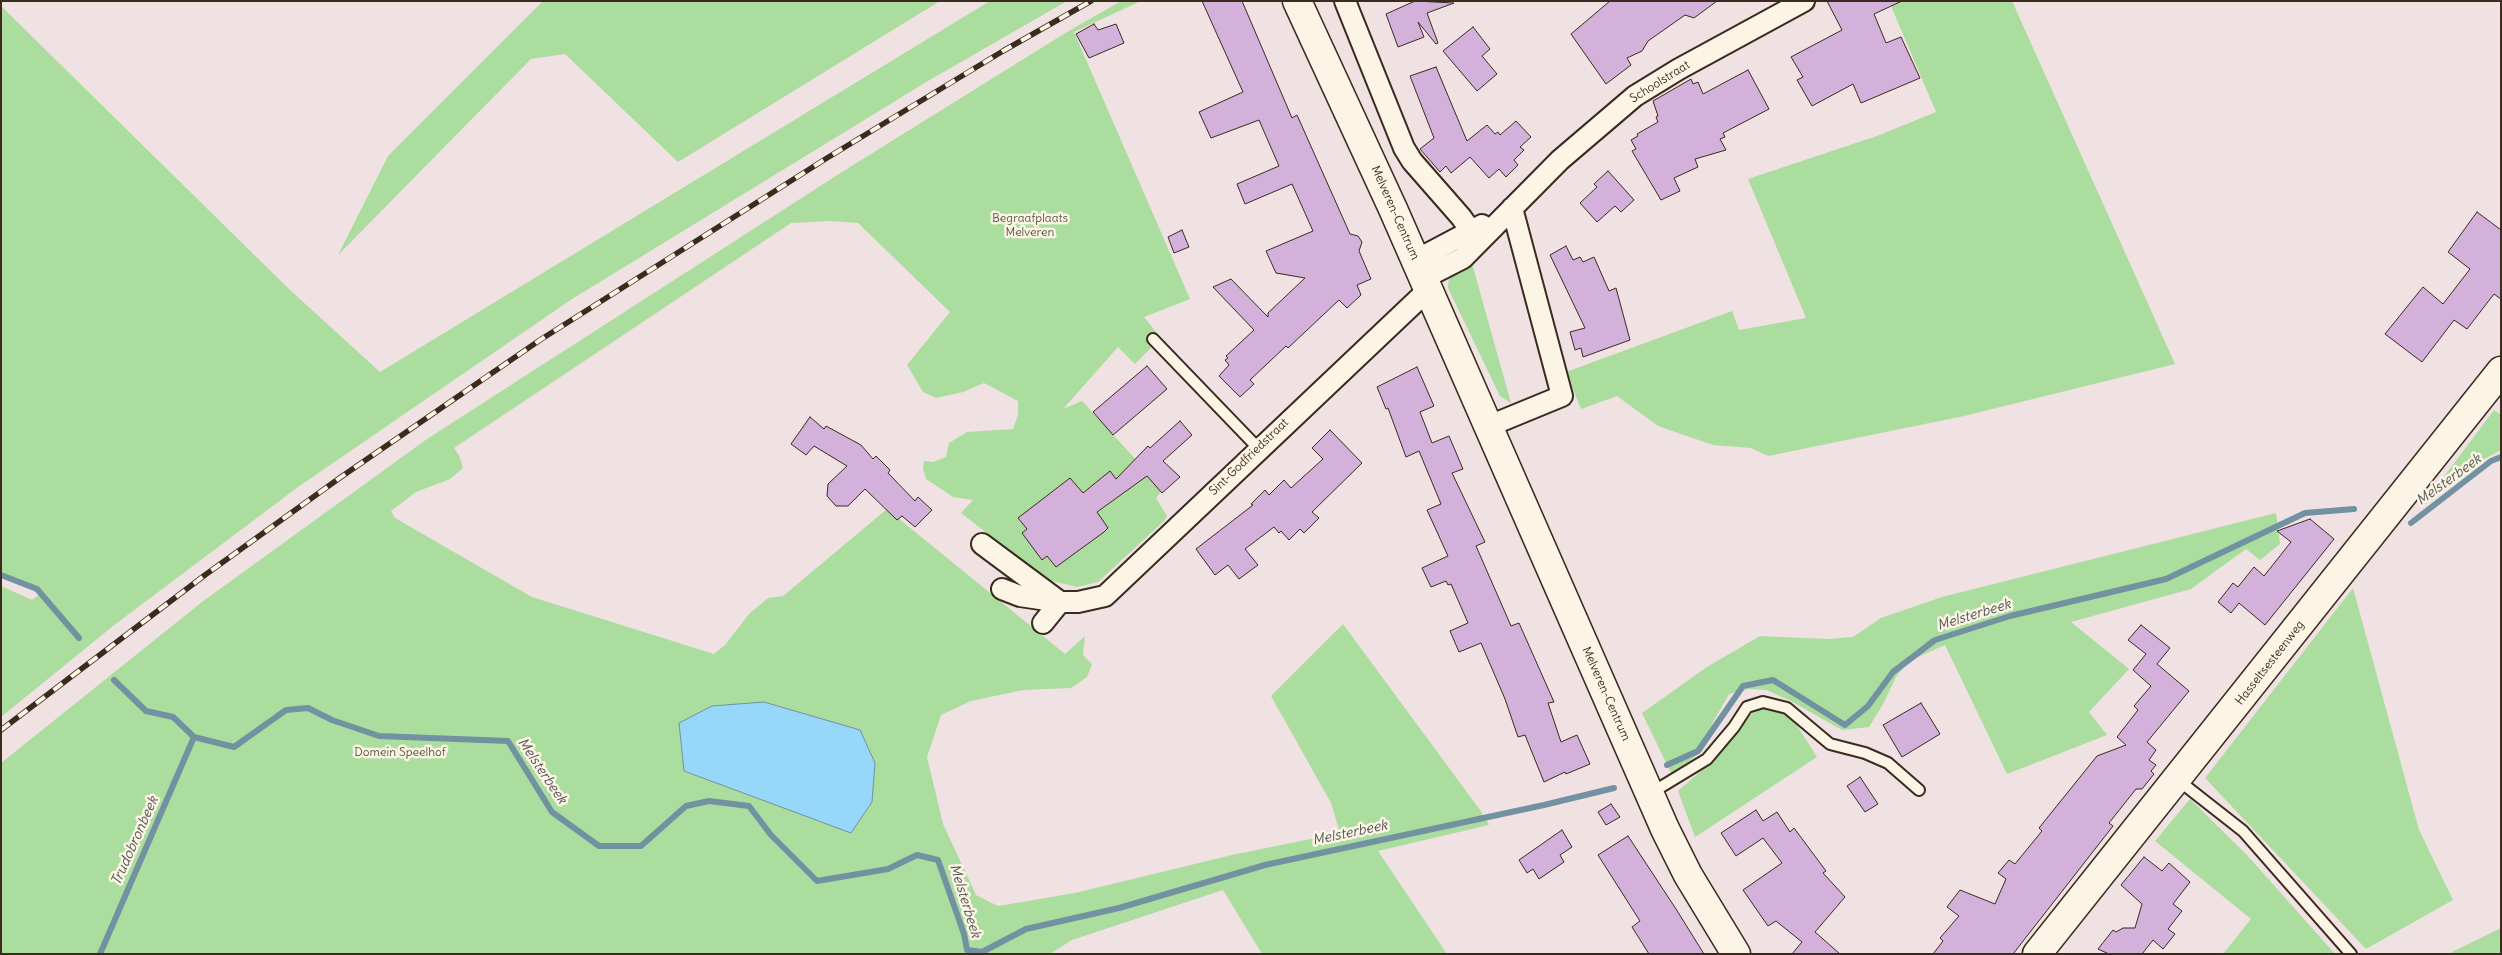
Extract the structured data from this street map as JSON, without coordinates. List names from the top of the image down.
{
  "streets": {
    "main road": ["Melveren-Centrum", "Hasseltsesteenweg"],
    "street": ["Schoolstraat", "Sint-Godfriedstraat"]
  },
  "crossings": [
    ["Schoolstraat", "Melveren-Centrum"],
    ["Schoolstraat", "Sint-Godfriedstraat"],
    ["Melveren-Centrum", "Sint-Godfriedstraat"]
  ],
  "water": ["Melsterbeek", "Trudobronbeek"],
  "parks": ["Begraafplaats Melveren", "Domein Speelhof"]
}
